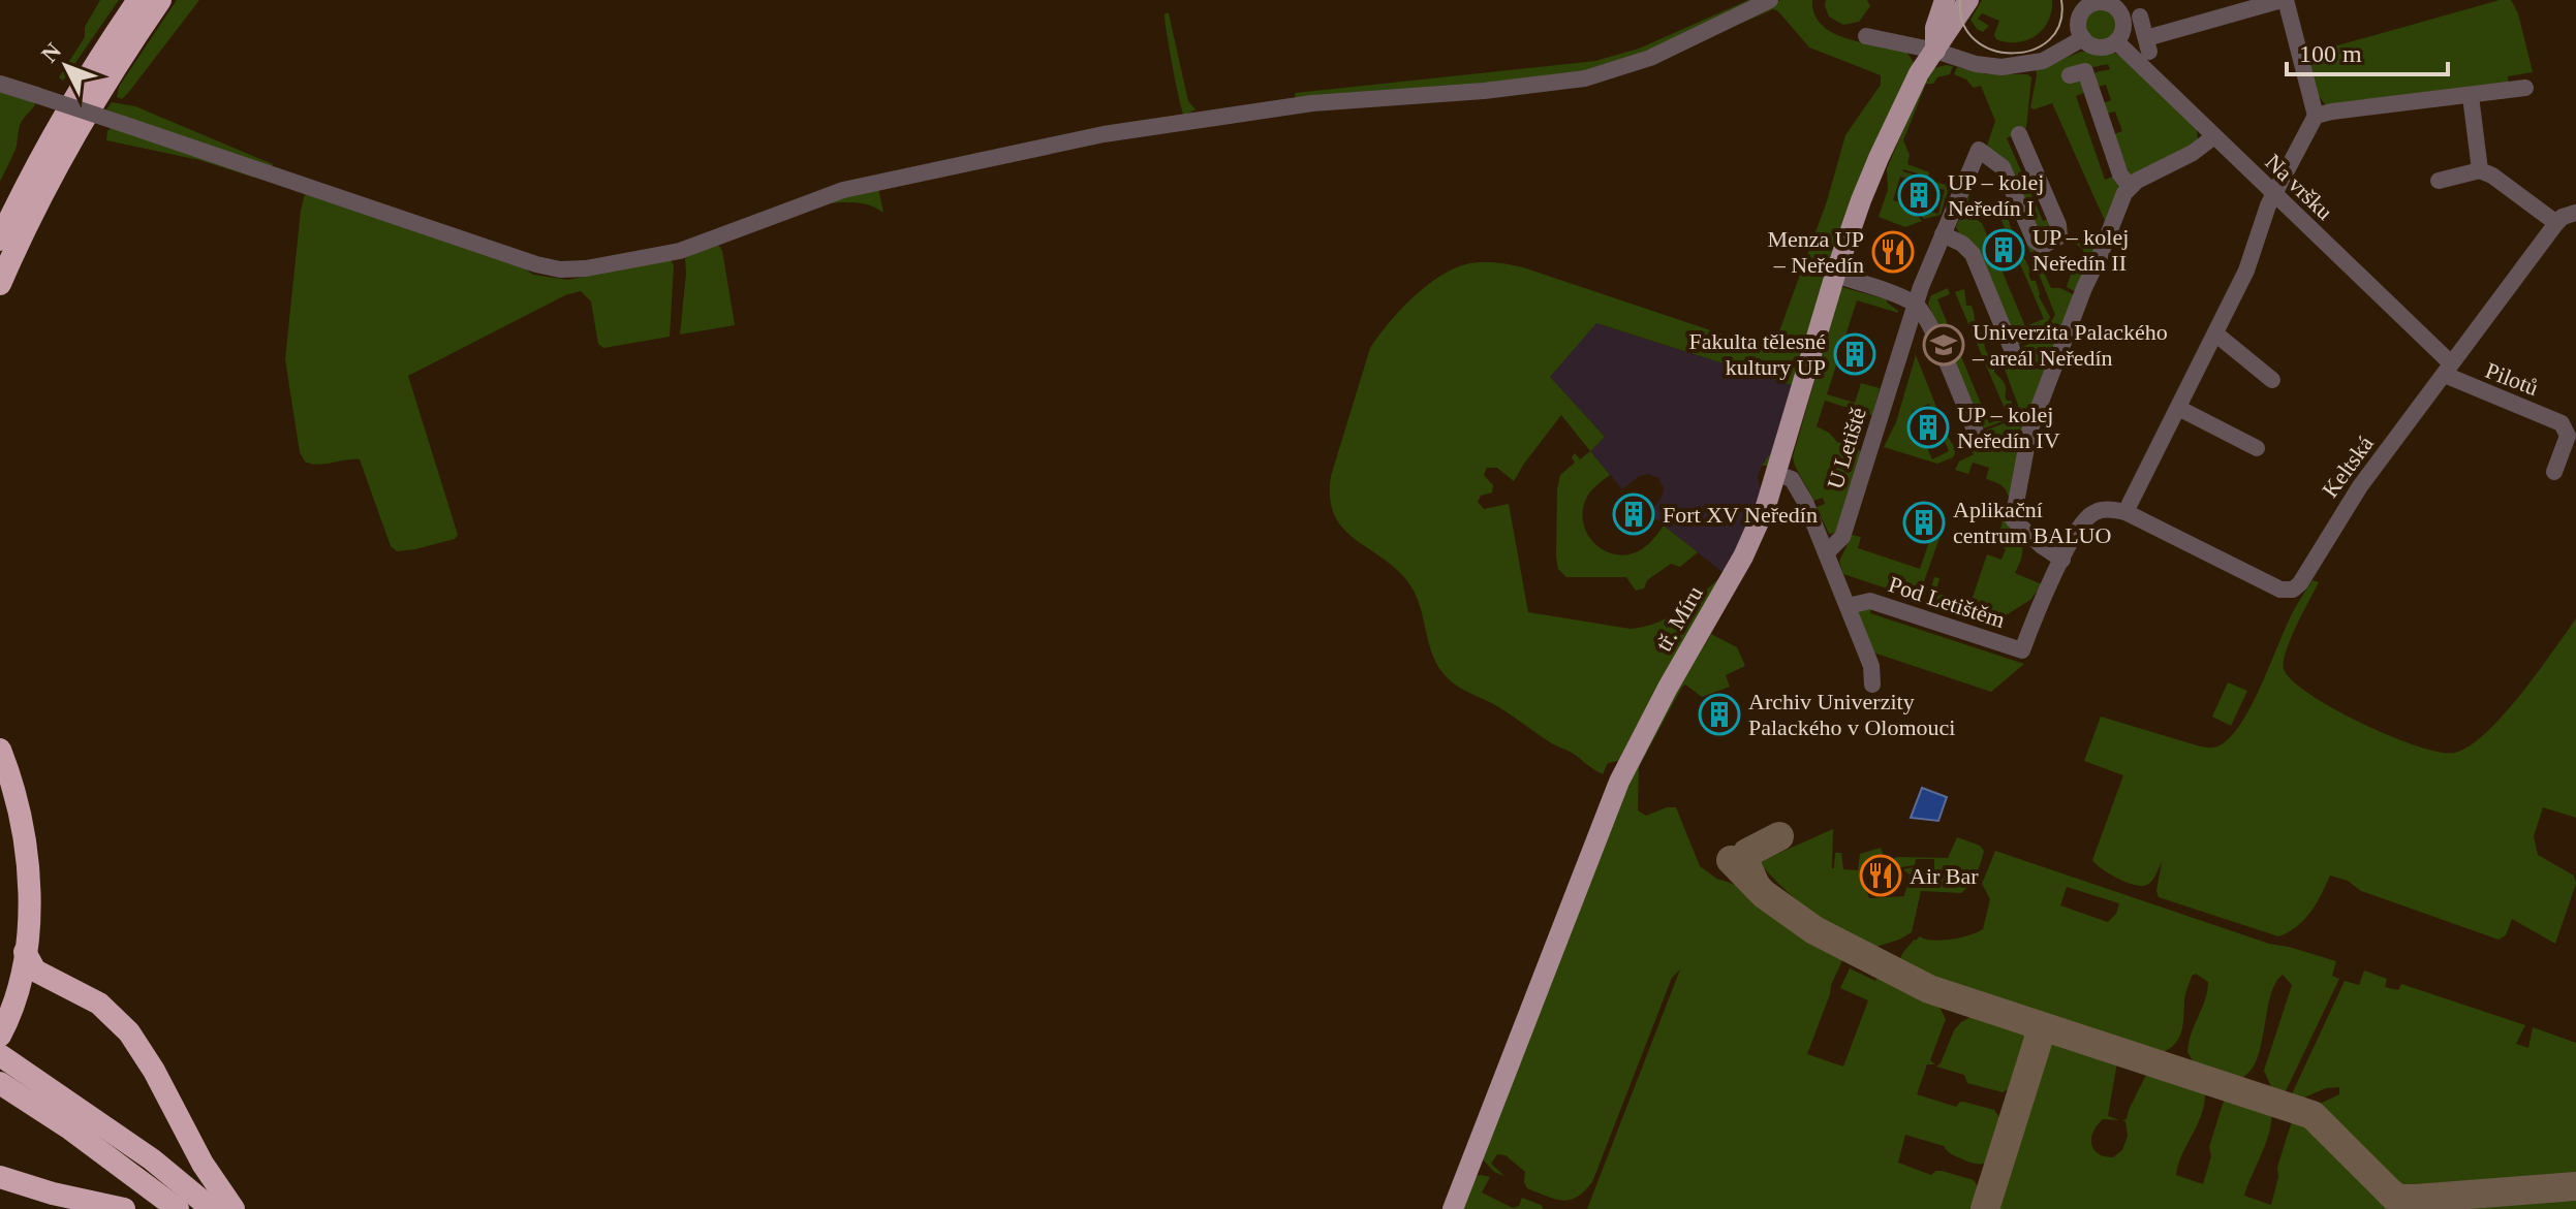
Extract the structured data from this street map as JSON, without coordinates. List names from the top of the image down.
{
  "streets": {
    "main road": ["tř. Míru"],
    "street": [
      "Na vršku",
      "Pilotů",
      "U Letiště",
      "Keltská",
      "Pod Letištěm"
    ]
  },
  "crossings": [
    ["Na vršku", "Pilotů"],
    ["Na vršku", "Keltská"],
    ["Pilotů", "Keltská"],
    ["Keltská", "Pod Letištěm"]
  ],
  "places": {
    "building": [
      "UP – kolej Neředín I",
      "UP – kolej Neředín II",
      "Fakulta tělesné kultury UP",
      "UP – kolej Neředín IV",
      "Fort XV Neředín",
      "Aplikační centrum BALUO",
      "Archiv Univerzity Palackého v Olomouci"
    ],
    "restaurant": ["Menza UP – Neředín", "Air Bar"],
    "school or university": ["Univerzita Palackého – areál Neředín"]
  },
  "scale_bar": "100 m",
  "north": "top left"
}
